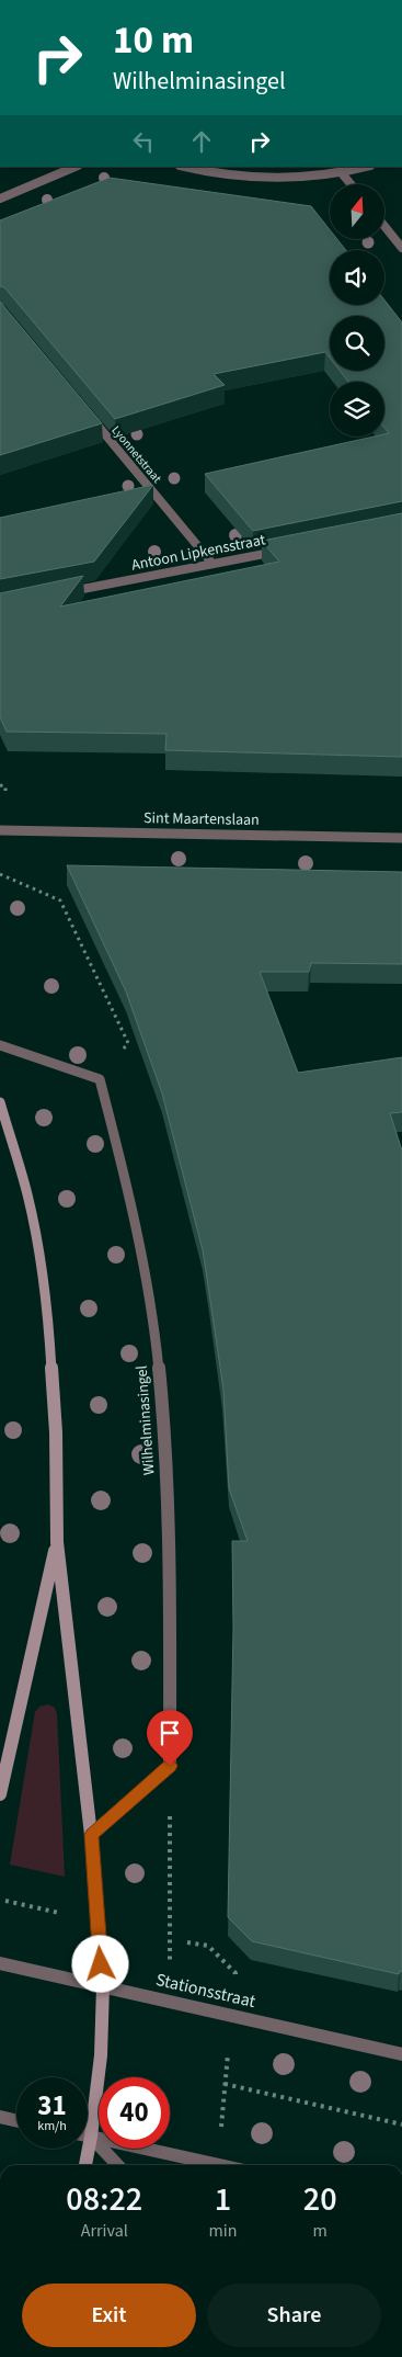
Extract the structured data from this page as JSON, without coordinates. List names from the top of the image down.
{
  "streets": {
    "street": [
      "Lyonnetstraat",
      "Antoon Lipkensstraat",
      "Sint Maartenslaan",
      "Wilhelminasingel",
      "Stationsstraat"
    ]
  },
  "crossings": [
    ["Lyonnetstraat", "Antoon Lipkensstraat"]
  ],
  "north": "top",
  "page": {
    "turn": ["10 m", "Wilhelminasingel"],
    "speed": "31 km/h",
    "limit": "40",
    "eta": [
      "08:22",
      "Arrival",
      "1",
      "min",
      "20",
      "m"
    ],
    "buttons": ["Exit", "Share"]
  }
}
